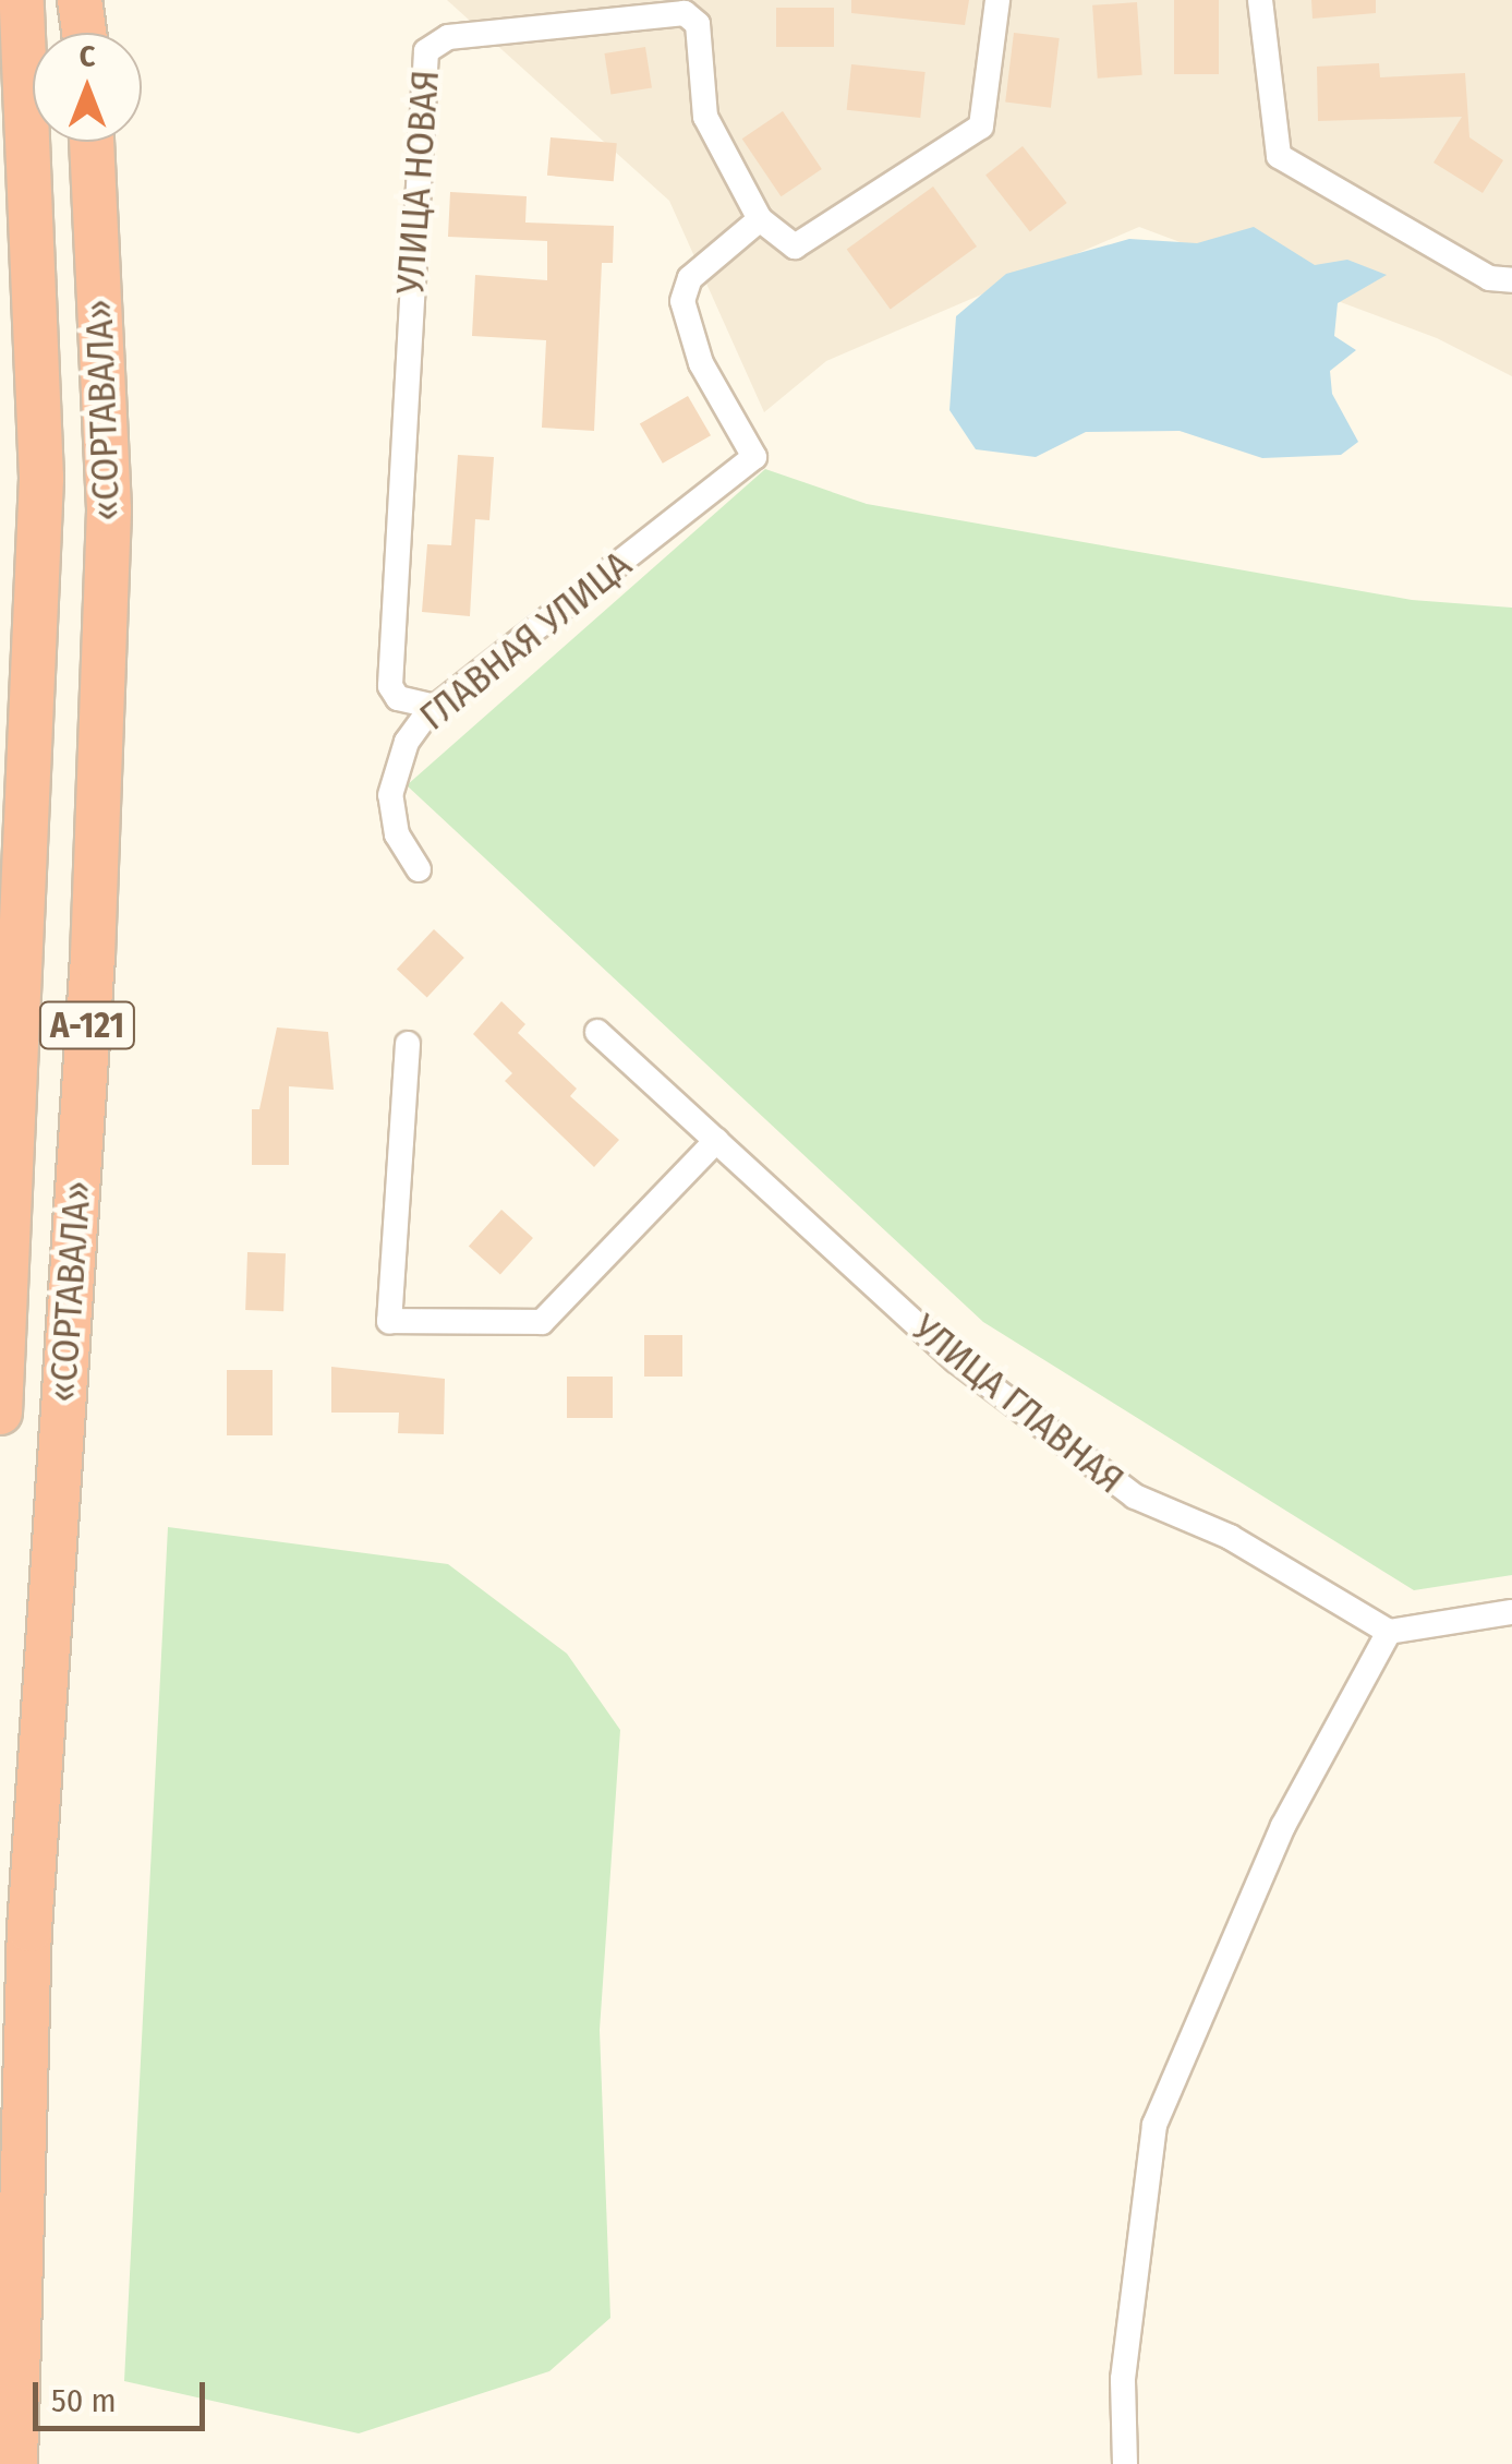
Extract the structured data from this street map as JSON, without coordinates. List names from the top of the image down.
{
  "streets": {
    "highway": ["«СОРТАВАЛА»", "А-121"],
    "street": ["УЛИЦА НОВАЯ", "ГЛАВНАЯ УЛИЦА", "УЛИЦА ГЛАВНАЯ"]
  },
  "crossings": [
    ["УЛИЦА НОВАЯ", "ГЛАВНАЯ УЛИЦА"]
  ],
  "scale_bar": "50 m",
  "north": "top"
}
